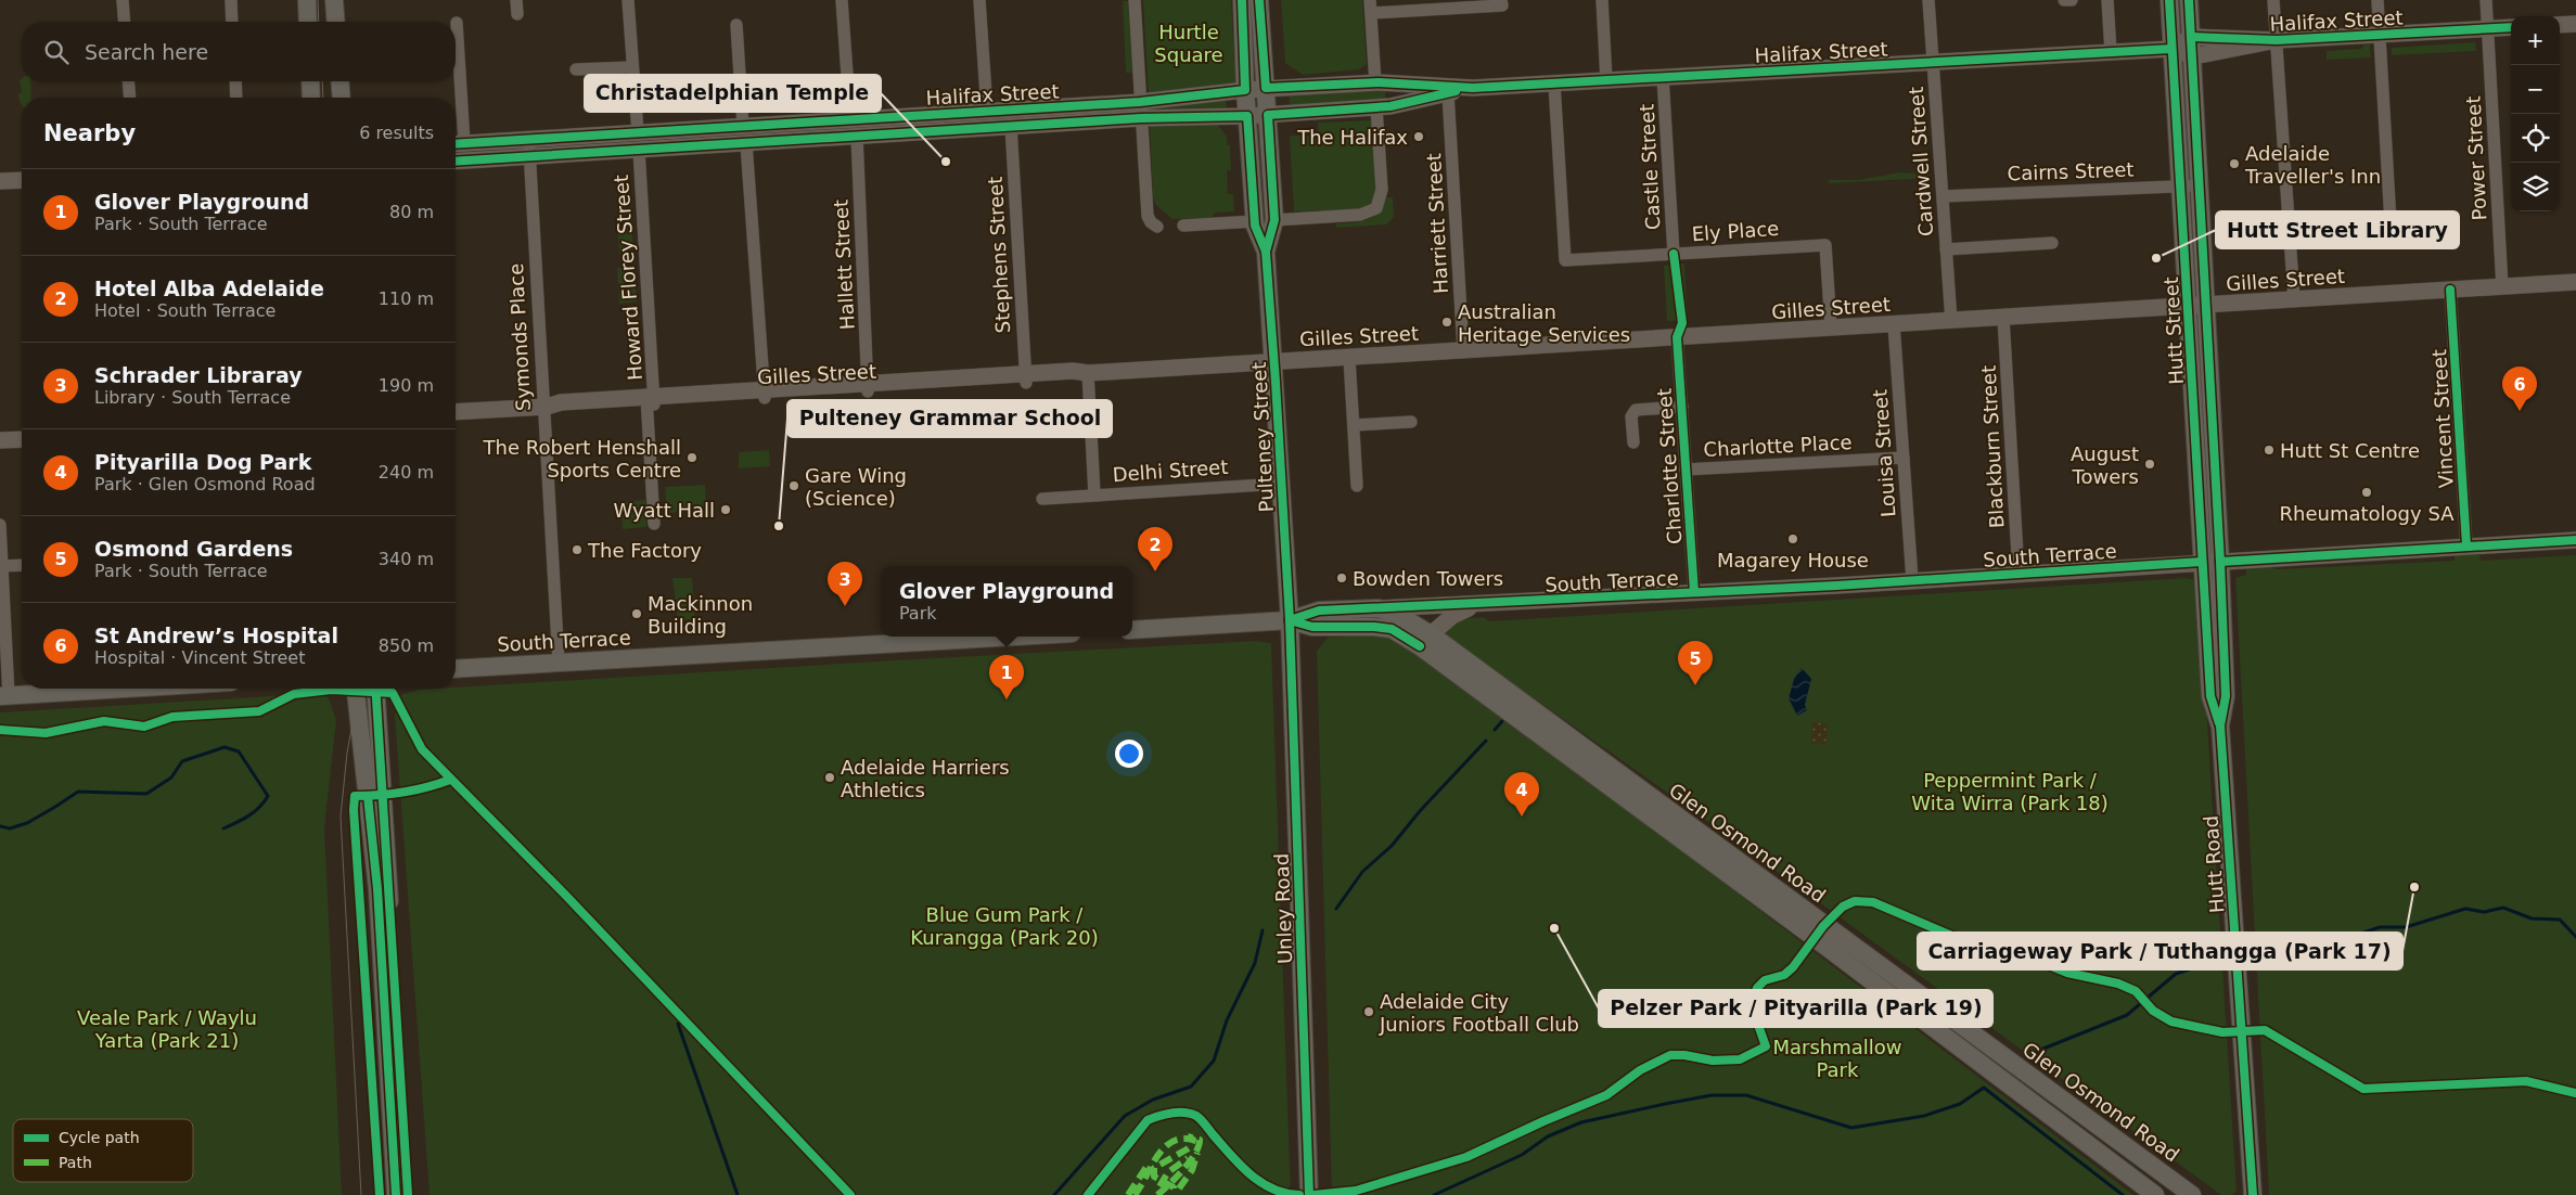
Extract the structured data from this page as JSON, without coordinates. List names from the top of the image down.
{
  "streets": {
    "main road": [
      "Hutt Street",
      "Pulteney Street",
      "South Terrace",
      "Glen Osmond Road",
      "Hutt Road",
      "Unley Road"
    ],
    "street": [
      "Halifax Street",
      "Power Street",
      "Cardwell Street",
      "Castle Street",
      "Cairns Street",
      "Harriett Street",
      "Ely Place",
      "Stephens Street",
      "Hallett Street",
      "Howard Florey Street",
      "Gilles Street",
      "Symonds Place",
      "Vincent Street",
      "Charlotte Place",
      "Blackburn Street",
      "Louisa Street",
      "Charlotte Street",
      "Delhi Street"
    ]
  },
  "crossings": [
    ["Halifax Street", "Power Street"],
    ["Halifax Street", "Cardwell Street"],
    ["Halifax Street", "Castle Street"],
    ["Halifax Street", "Harriett Street"],
    ["Halifax Street", "Ely Place"],
    ["Halifax Street", "Stephens Street"],
    ["Halifax Street", "Hallett Street"],
    ["Halifax Street", "Howard Florey Street"],
    ["Halifax Street", "Hutt Street"],
    ["Halifax Street", "Symonds Place"],
    ["Halifax Street", "Pulteney Street"],
    ["Power Street", "Gilles Street"],
    ["Cardwell Street", "Cairns Street"],
    ["Cardwell Street", "Gilles Street"],
    ["Castle Street", "Ely Place"],
    ["Cairns Street", "Hutt Street"],
    ["Harriett Street", "Gilles Street"],
    ["Ely Place", "Gilles Street"],
    ["Stephens Street", "Gilles Street"],
    ["Hallett Street", "Gilles Street"],
    ["Howard Florey Street", "Gilles Street"],
    ["Gilles Street", "Hutt Street"],
    ["Gilles Street", "Symonds Place"],
    ["Gilles Street", "Vincent Street"],
    ["Gilles Street", "Pulteney Street"],
    ["Gilles Street", "Blackburn Street"],
    ["Gilles Street", "Louisa Street"],
    ["Gilles Street", "Charlotte Street"],
    ["Gilles Street", "Delhi Street"],
    ["Hutt Street", "South Terrace"],
    ["Hutt Street", "Hutt Road"],
    ["Symonds Place", "South Terrace"],
    ["Vincent Street", "South Terrace"],
    ["Pulteney Street", "Delhi Street"],
    ["Pulteney Street", "South Terrace"],
    ["Pulteney Street", "Unley Road"],
    ["Charlotte Place", "Louisa Street"],
    ["Charlotte Place", "Charlotte Street"],
    ["Blackburn Street", "South Terrace"],
    ["Louisa Street", "South Terrace"],
    ["Charlotte Street", "South Terrace"],
    ["South Terrace", "Glen Osmond Road"],
    ["South Terrace", "Hutt Road"],
    ["South Terrace", "Unley Road"]
  ],
  "parks": [
    "Hurtle Square",
    "Peppermint Park / Wita Wirra (Park 18)",
    "Blue Gum Park / Kurangga (Park 20)",
    "Veale Park / Waylu Yarta (Park 21)",
    "Marshmallow Park"
  ],
  "places": [
    "The Halifax",
    "Christadelphian Temple",
    "Adelaide Traveller's Inn",
    "Hutt Street Library",
    "Australian Heritage Services",
    "Hutt St Centre",
    "The Robert Henshall Sports Centre",
    "August Towers",
    "Gare Wing (Science)",
    "Rheumatology SA",
    "Wyatt Hall",
    "Pulteney Grammar School",
    "Magarey House",
    "The Factory",
    "Bowden Towers",
    "Mackinnon Building",
    "Adelaide Harriers Athletics",
    "Carriageway Park / Tuthangga (Park 17)",
    "Pelzer Park / Pityarilla (Park 19)",
    "Adelaide City Juniors Football Club"
  ],
  "legend": ["Cycle path", "Path"],
  "page": {
    "map_buttons": ["+", "−"],
    "search": "Search here",
    "heading": ["Nearby", "6 results"],
    "list": [
      {
        "mark": "1",
        "name": "Glover Playground",
        "note": "Park · South Terrace",
        "value": "80 m"
      },
      {
        "mark": "2",
        "name": "Hotel Alba Adelaide",
        "note": "Hotel · South Terrace",
        "value": "110 m"
      },
      {
        "mark": "3",
        "name": "Schrader Libraray",
        "note": "Library · South Terrace",
        "value": "190 m"
      },
      {
        "mark": "4",
        "name": "Pityarilla Dog Park",
        "note": "Park · Glen Osmond Road",
        "value": "240 m"
      },
      {
        "mark": "5",
        "name": "Osmond Gardens",
        "note": "Park · South Terrace",
        "value": "340 m"
      },
      {
        "mark": "6",
        "name": "St Andrew’s Hospital",
        "note": "Hospital · Vincent Street",
        "value": "850 m"
      }
    ],
    "pins": [
      "6",
      "2",
      "3",
      "5",
      "1",
      "4"
    ],
    "popup": ["Glover Playground", "Park"]
  }
}
